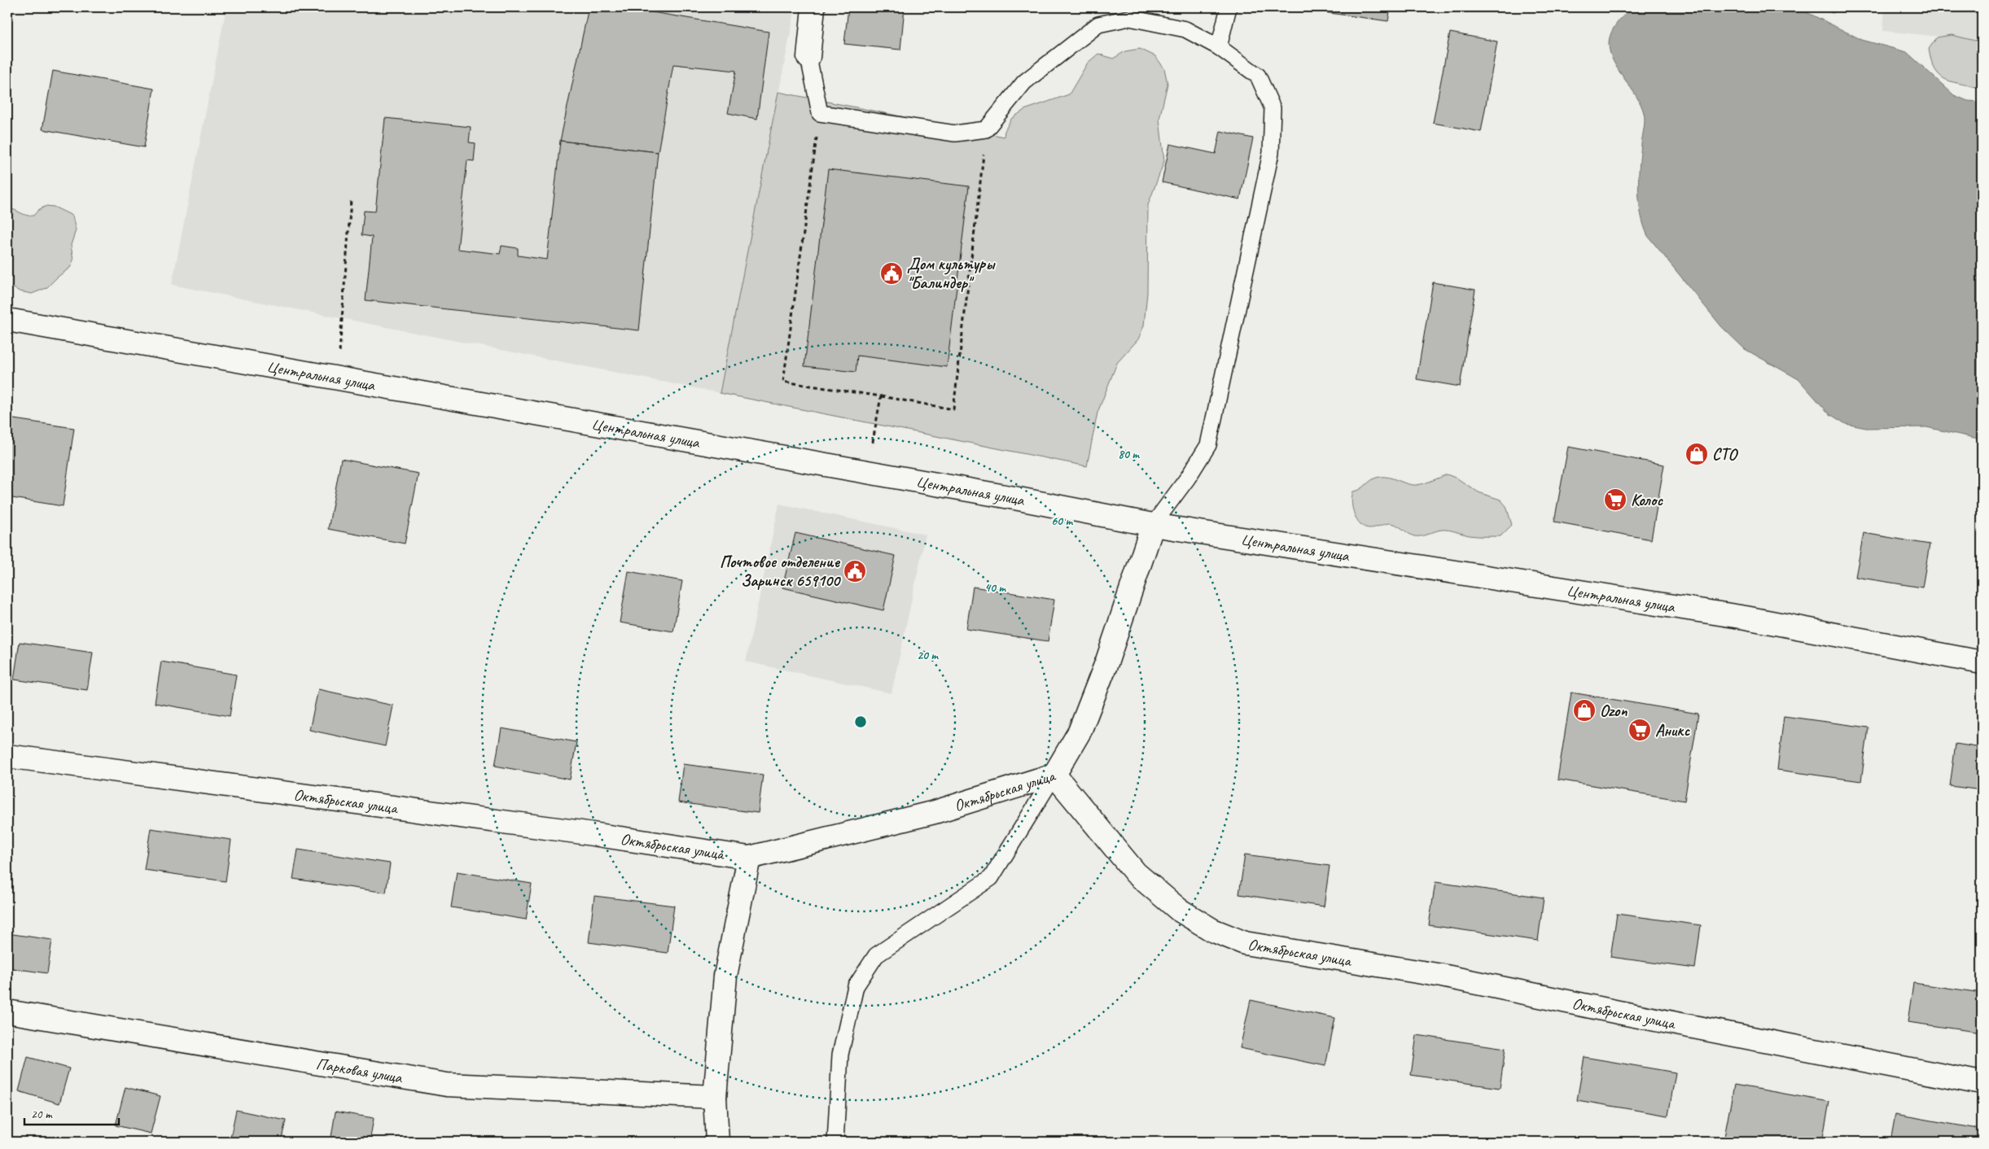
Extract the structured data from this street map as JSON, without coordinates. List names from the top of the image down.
{
  "streets": {
    "street": ["Центральная улица", "Октябрьская улица", "Парковая улица"]
  },
  "places": {
    "public building": ["Дом культуры \"Балиндер\"", "Почтовое отделение Заринск 659100"],
    "shop": ["СТО", "Ozon"],
    "supermarket": ["Колос", "Аникс"]
  },
  "scale_bar": "20 m",
  "rings": [
    "80 m",
    "60 m",
    "40 m",
    "20 m"
  ]
}
